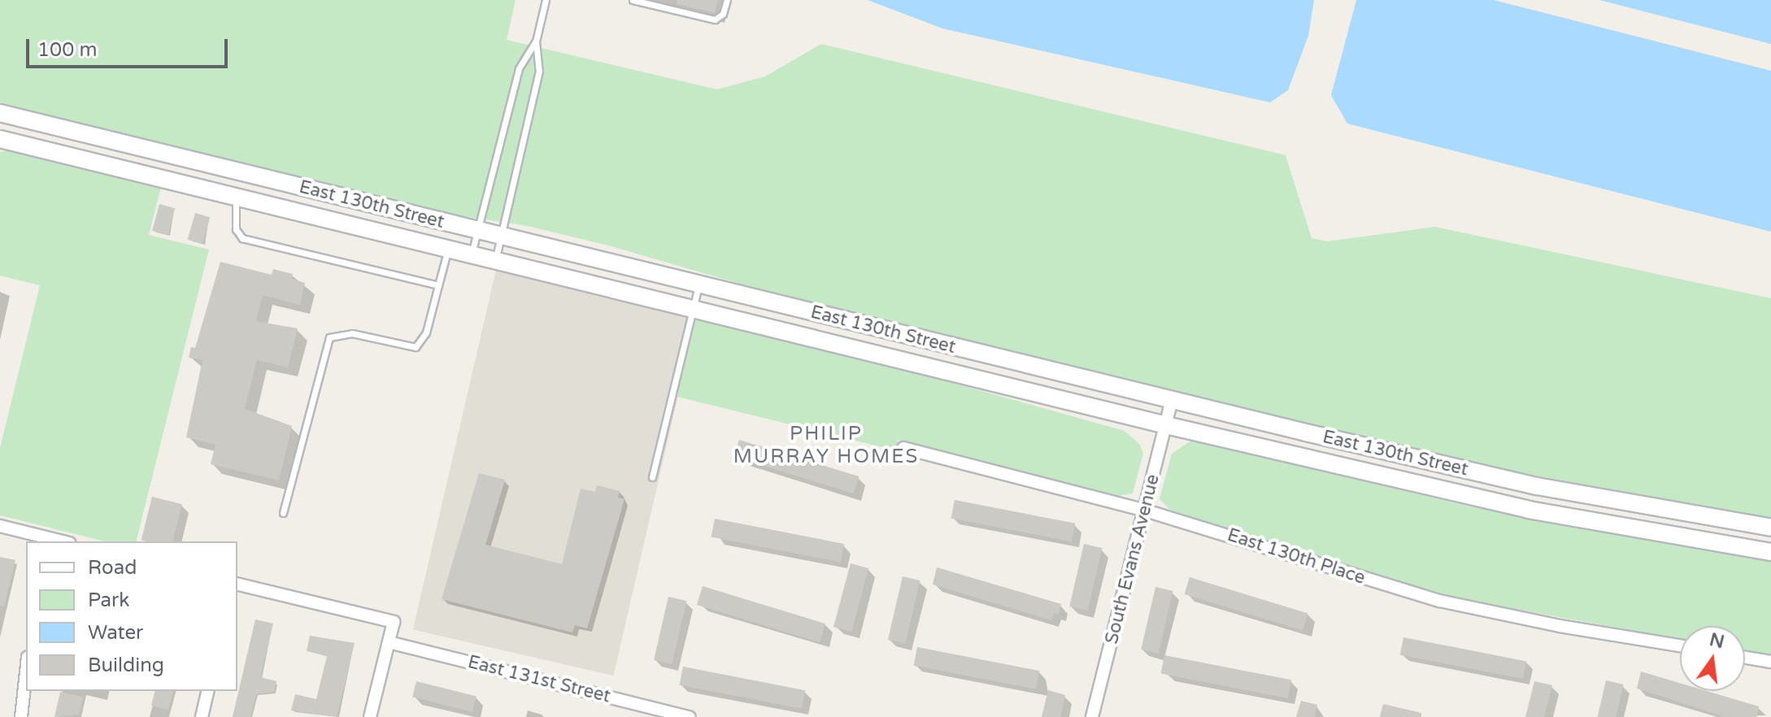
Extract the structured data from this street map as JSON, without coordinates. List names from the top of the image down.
{
  "streets": {
    "main road": ["East 130th Street"],
    "street": ["East 130th Place", "South Evans Avenue", "East 131st Street"]
  },
  "crossings": [
    ["East 130th Street", "South Evans Avenue"],
    ["East 130th Place", "South Evans Avenue"]
  ],
  "districts": ["PHILIP MURRAY HOMES"],
  "legend": [
    "Road",
    "Park",
    "Water",
    "Building"
  ],
  "scale_bar": "100 m",
  "north": "top"
}
